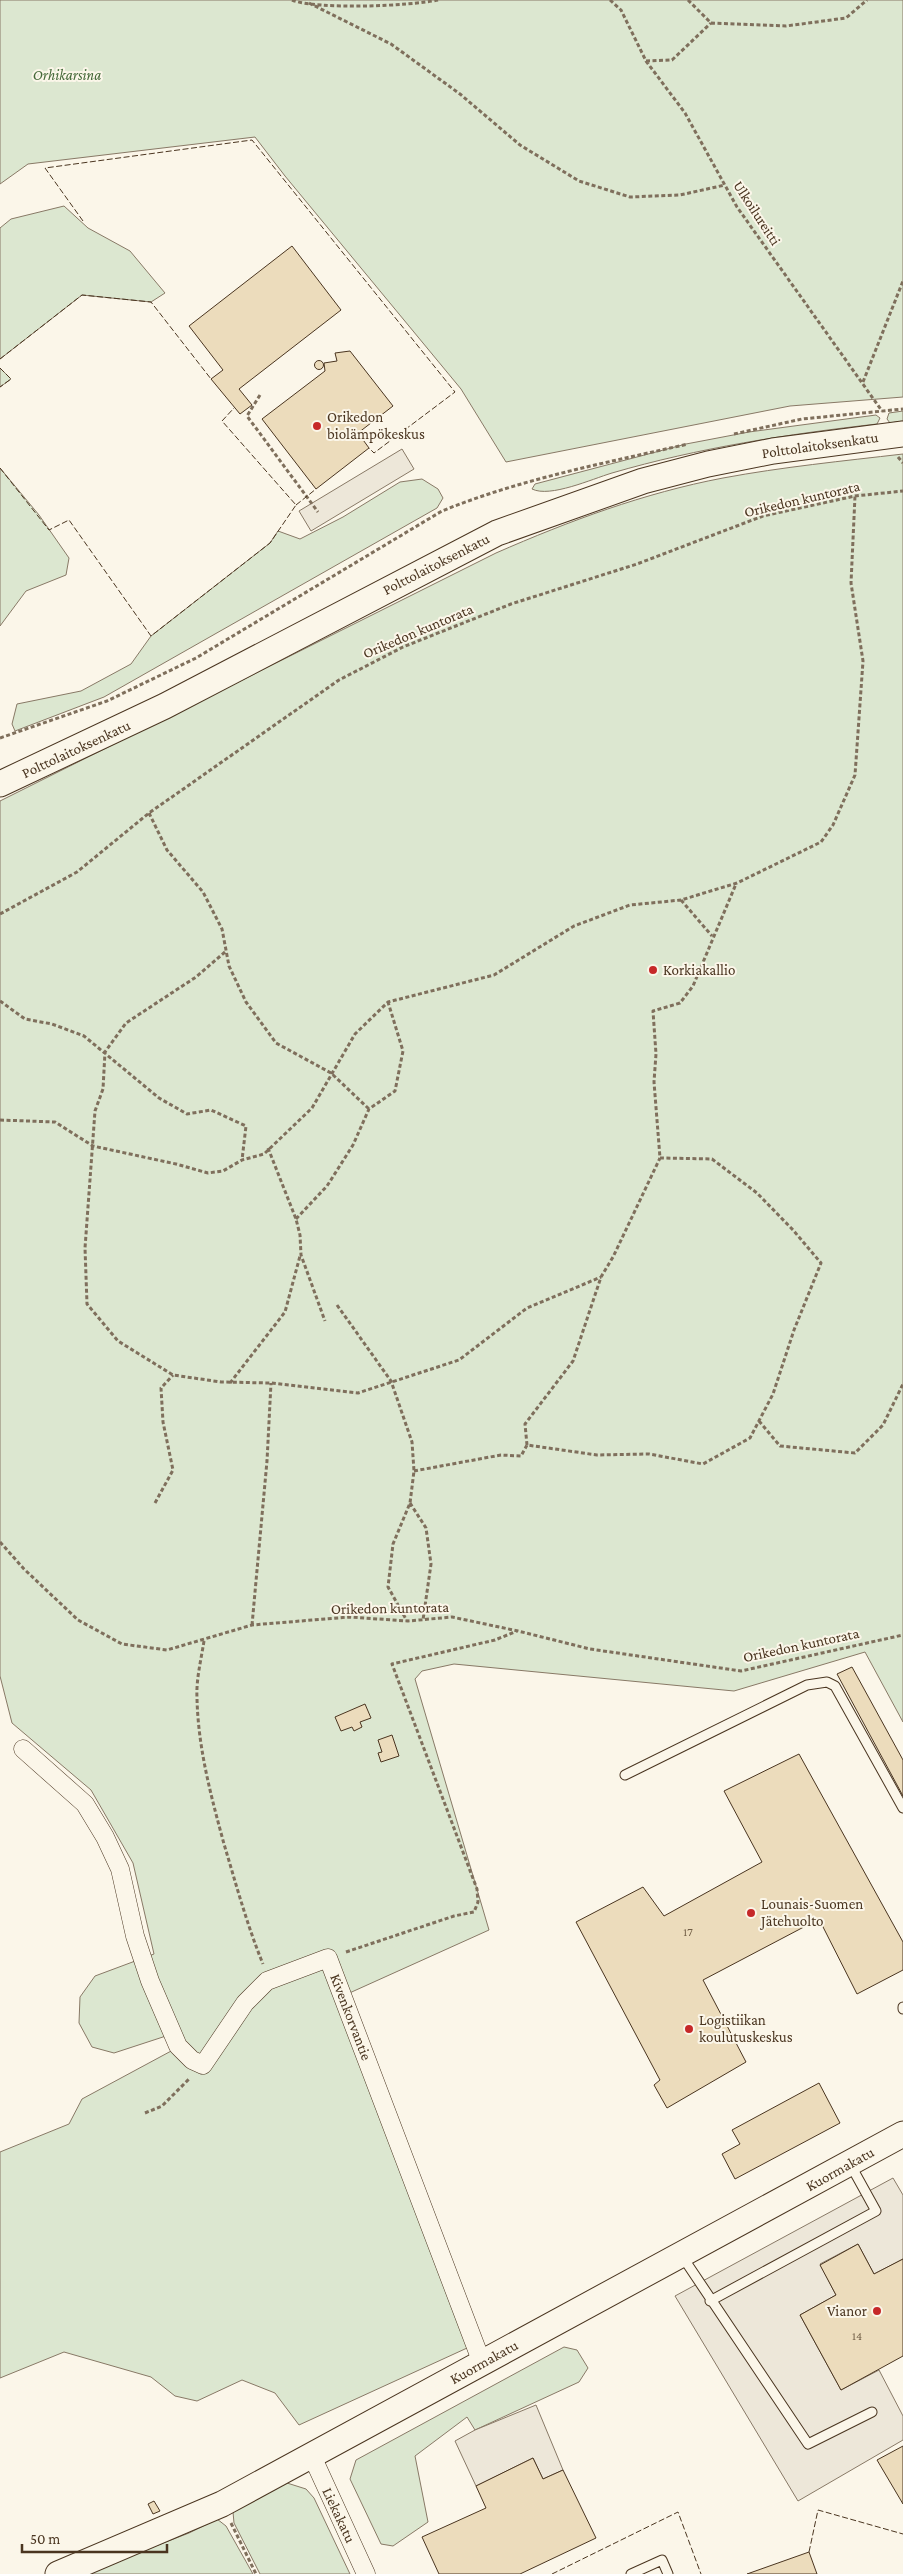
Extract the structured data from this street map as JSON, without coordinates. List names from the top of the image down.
{
  "streets": {
    "street": [
      "Polttolaitoksenkatu",
      "Kivenkorvantie",
      "Kuormakatu",
      "Liekakatu"
    ],
    "path": ["Ulkoilureitti", "Orikedon kuntorata"]
  },
  "crossings": [
    ["Ulkoilureitti", "Polttolaitoksenkatu"],
    ["Kivenkorvantie", "Kuormakatu"],
    ["Kuormakatu", "Liekakatu"]
  ],
  "parks": ["Orhikarsina"],
  "places": [
    "Orikedon biolämpökeskus",
    "Korkiakallio",
    "Lounais-Suomen Jätehuolto",
    "Logistiikan koulutuskeskus",
    "Vianor"
  ],
  "house_numbers": ["17", "14"],
  "scale_bar": "50 m"
}
